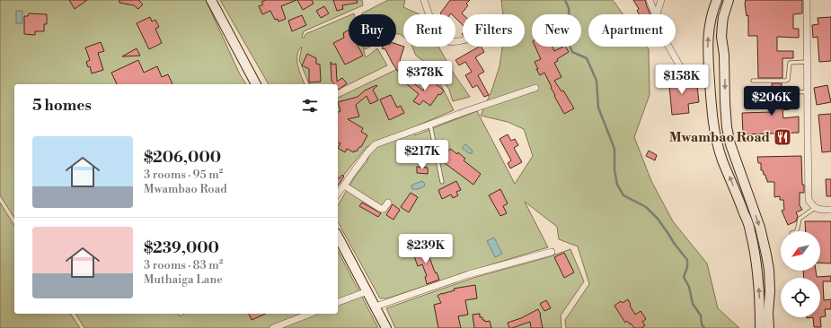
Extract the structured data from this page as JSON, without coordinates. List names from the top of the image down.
{
  "places": {
    "restaurant": ["Mwambao Road"]
  },
  "north": "bottom left",
  "page": {
    "chip": [
      "Buy",
      "Rent",
      "Filters",
      "New",
      "Apartment"
    ],
    "price": [
      "$378K",
      "$158K",
      "$206K",
      "$217K",
      "$239K"
    ],
    "heading": "5 homes",
    "list": [
      {
        "name": "$206,000",
        "note": "3 rooms · 95 m² · Mwambao Road"
      },
      {
        "name": "$239,000",
        "note": "3 rooms · 83 m² · Muthaiga Lane"
      }
    ]
  }
}
